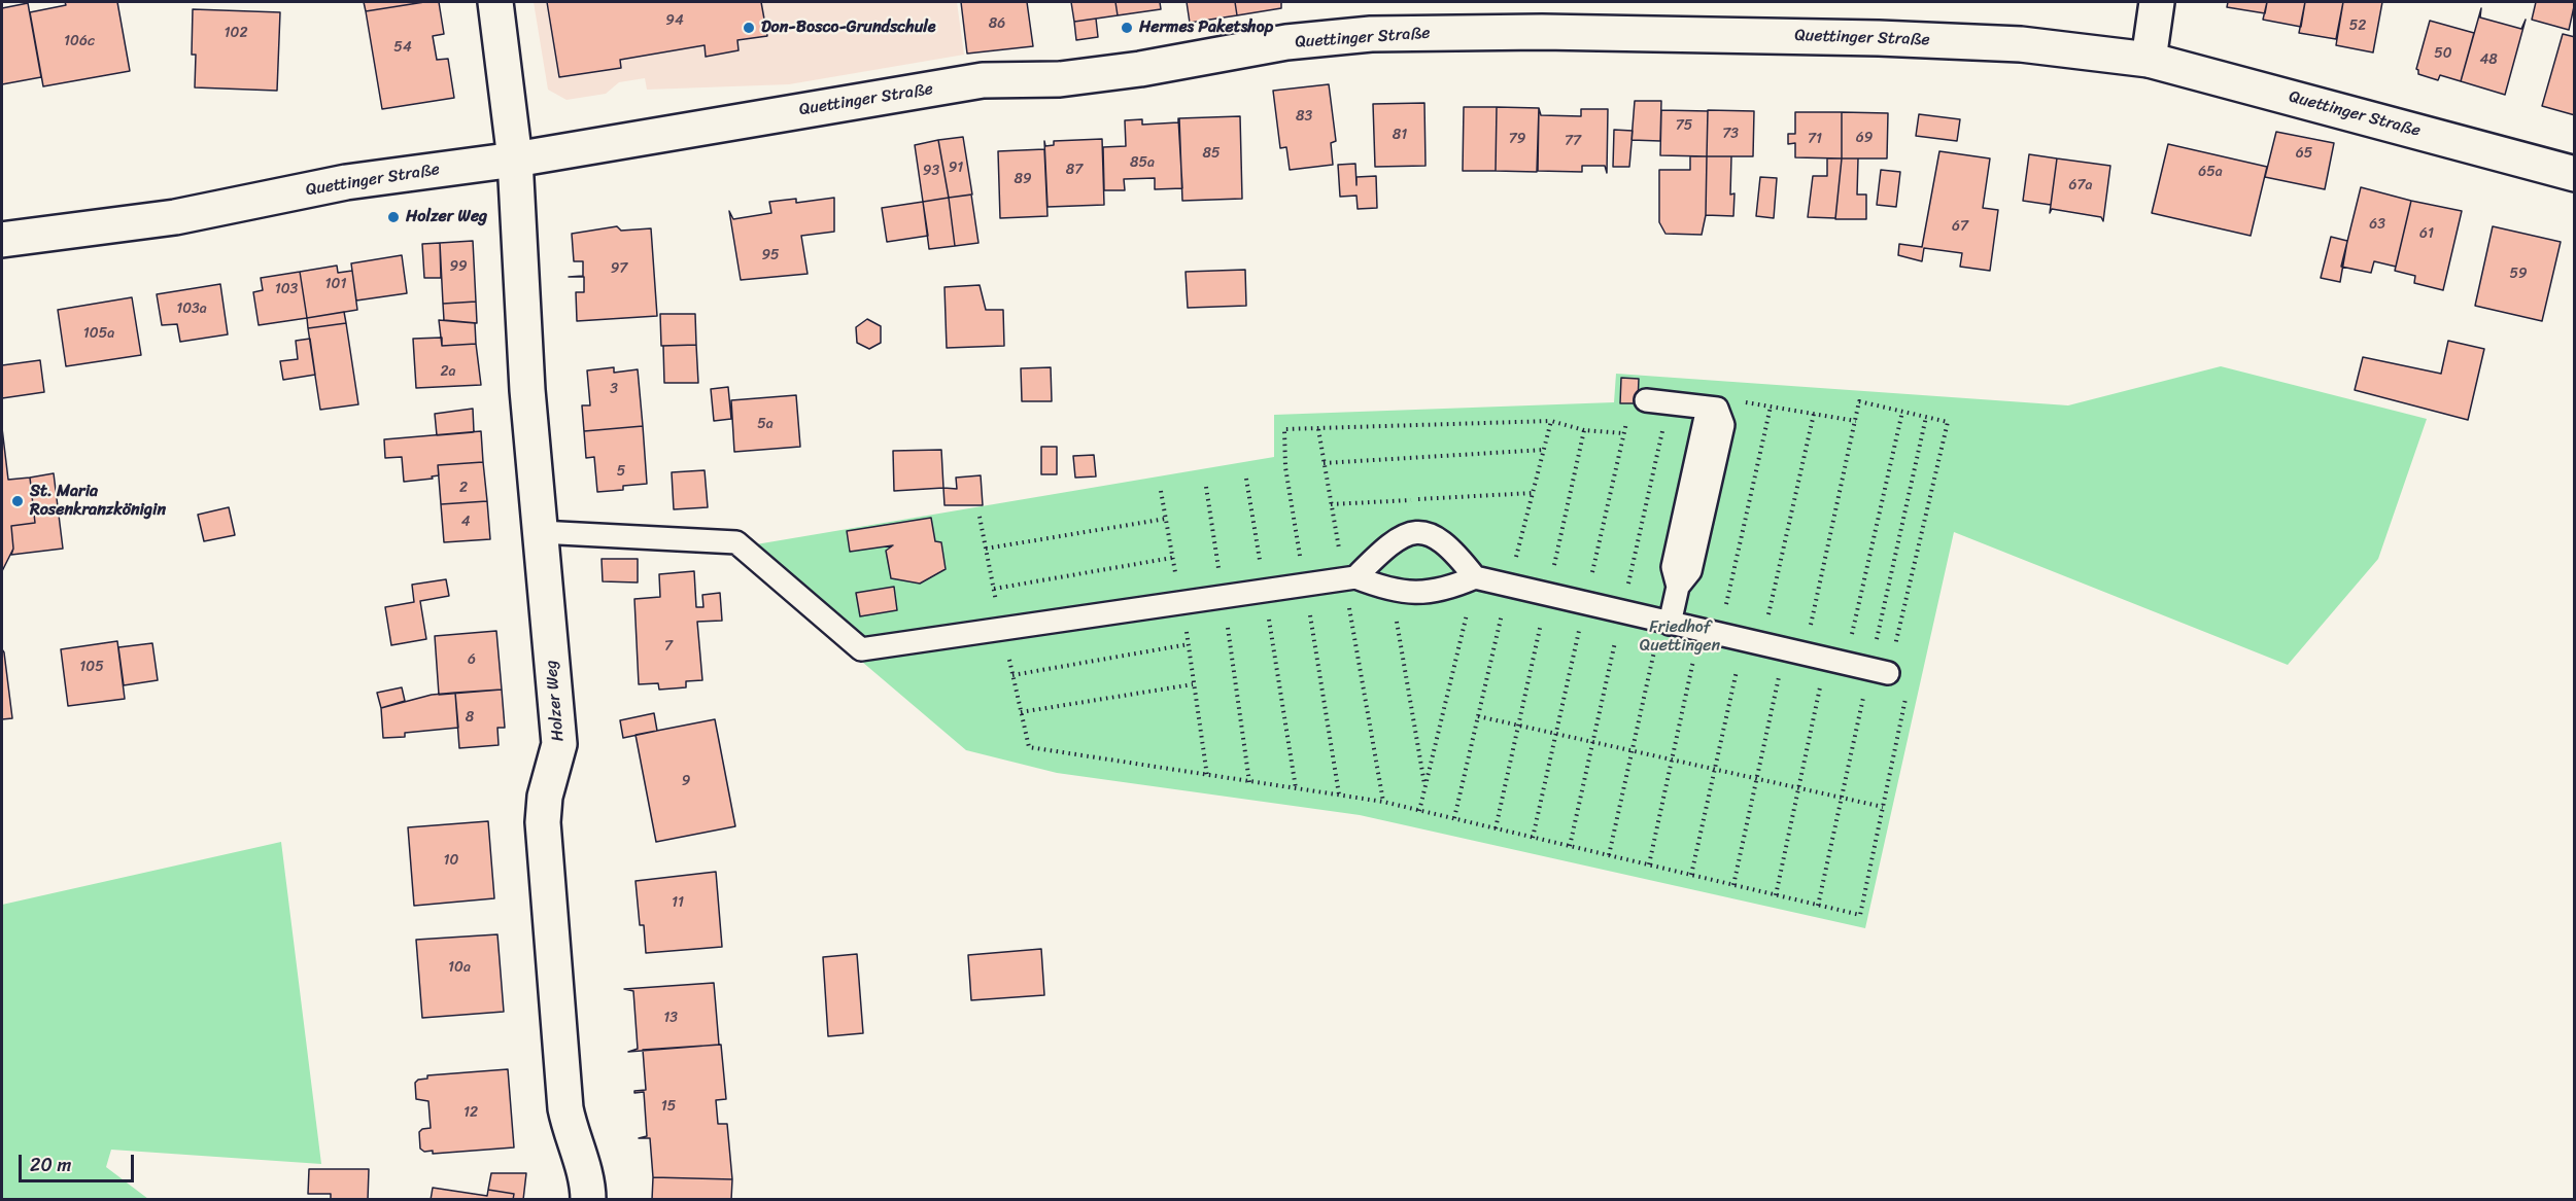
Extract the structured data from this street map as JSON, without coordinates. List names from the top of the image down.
{
  "streets": {
    "street": ["Quettinger Straße", "Holzer Weg"]
  },
  "crossings": [
    ["Quettinger Straße", "Holzer Weg"]
  ],
  "parks": ["Friedhof Quettingen"],
  "places": [
    "Don-Bosco-Grundschule",
    "Hermes Paketshop",
    "Holzer Weg",
    "St. Maria Rosenkranzkönigin"
  ],
  "house_numbers": [
    "94",
    "86",
    "52",
    "102",
    "106c",
    "54",
    "50",
    "48",
    "83",
    "75",
    "73",
    "81",
    "69",
    "79",
    "71",
    "77",
    "85",
    "65",
    "85a",
    "91",
    "87",
    "93",
    "65a",
    "89",
    "67a",
    "63",
    "67",
    "61",
    "95",
    "99",
    "97",
    "59",
    "101",
    "103",
    "103a",
    "105a",
    "2a",
    "3",
    "5a",
    "5",
    "2",
    "4",
    "7",
    "6",
    "105",
    "8",
    "9",
    "10",
    "11",
    "10a",
    "13",
    "15",
    "12"
  ],
  "scale_bar": "20 m"
}
